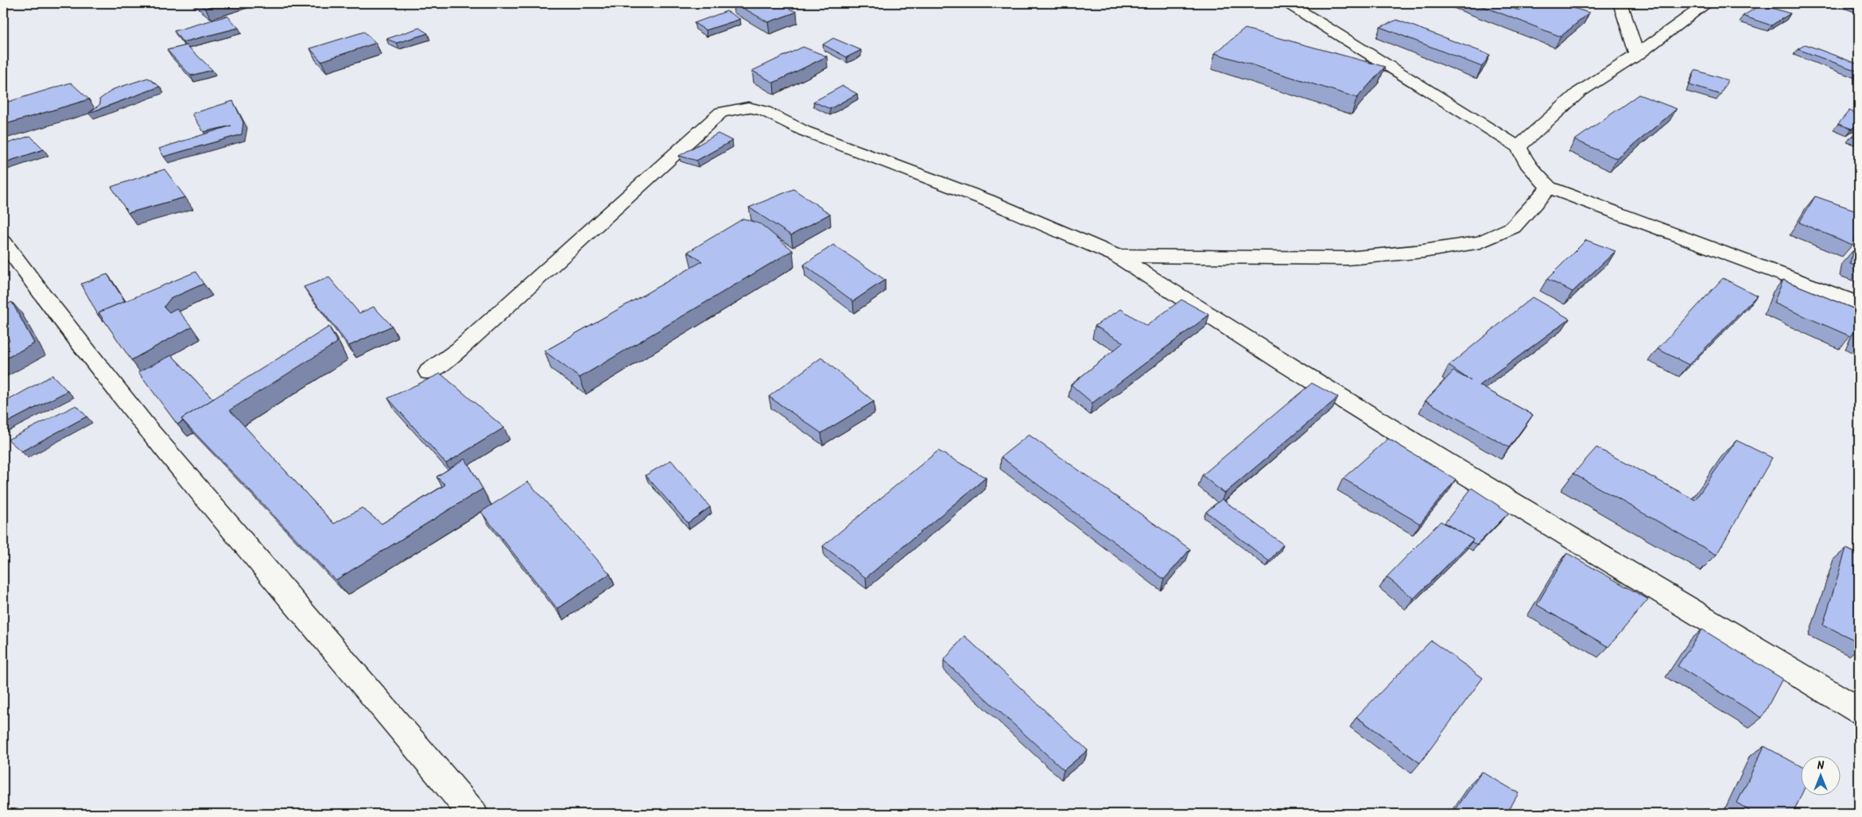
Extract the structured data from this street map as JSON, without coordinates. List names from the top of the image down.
{
  "north": "top"
}
